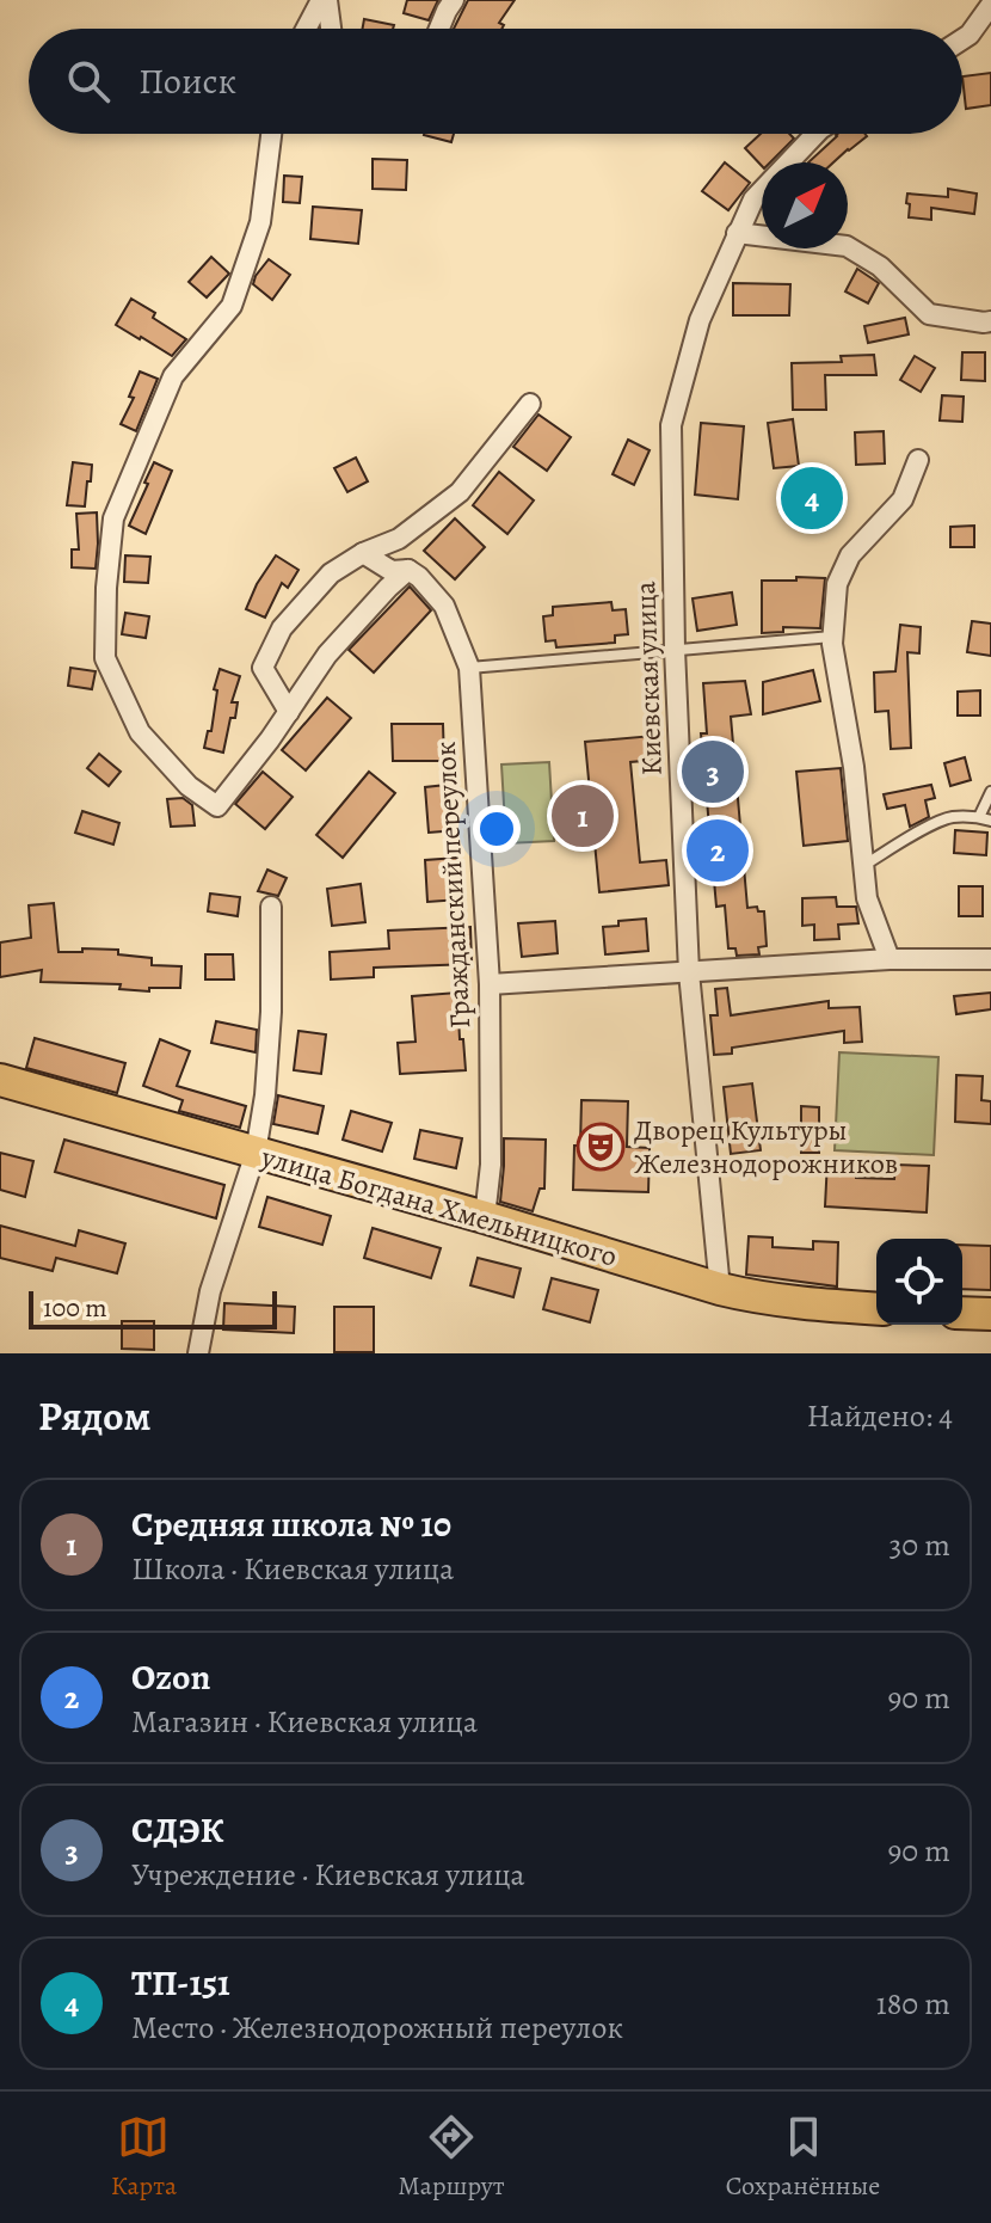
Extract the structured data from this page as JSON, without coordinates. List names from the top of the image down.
{
  "streets": {
    "main road": ["улица Богдана Хмельницкого"],
    "street": ["Киевская улица", "Гражданский переулок"]
  },
  "crossings": [
    ["Киевская улица", "улица Богдана Хмельницкого"],
    ["Гражданский переулок", "улица Богдана Хмельницкого"]
  ],
  "places": {
    "theatre": ["Дворец Культуры Железнодорожников"]
  },
  "scale_bar": "100 m",
  "north": "top right",
  "page": {
    "search": "Поиск",
    "pins": [
      "4",
      "3",
      "1",
      "2"
    ],
    "scale": "100 m",
    "heading": ["Рядом", "Найдено: 4"],
    "list": [
      {
        "mark": "1",
        "name": "Средняя школа № 10",
        "note": "Школа · Киевская улица",
        "value": "30 m"
      },
      {
        "mark": "2",
        "name": "Ozon",
        "note": "Магазин · Киевская улица",
        "value": "90 m"
      },
      {
        "mark": "3",
        "name": "СДЭК",
        "note": "Учреждение · Киевская улица",
        "value": "90 m"
      },
      {
        "mark": "4",
        "name": "ТП-151",
        "note": "Место · Железнодорожный переулок",
        "value": "180 m"
      }
    ],
    "nav": ["Карта", "Маршрут", "Сохранённые"]
  }
}
